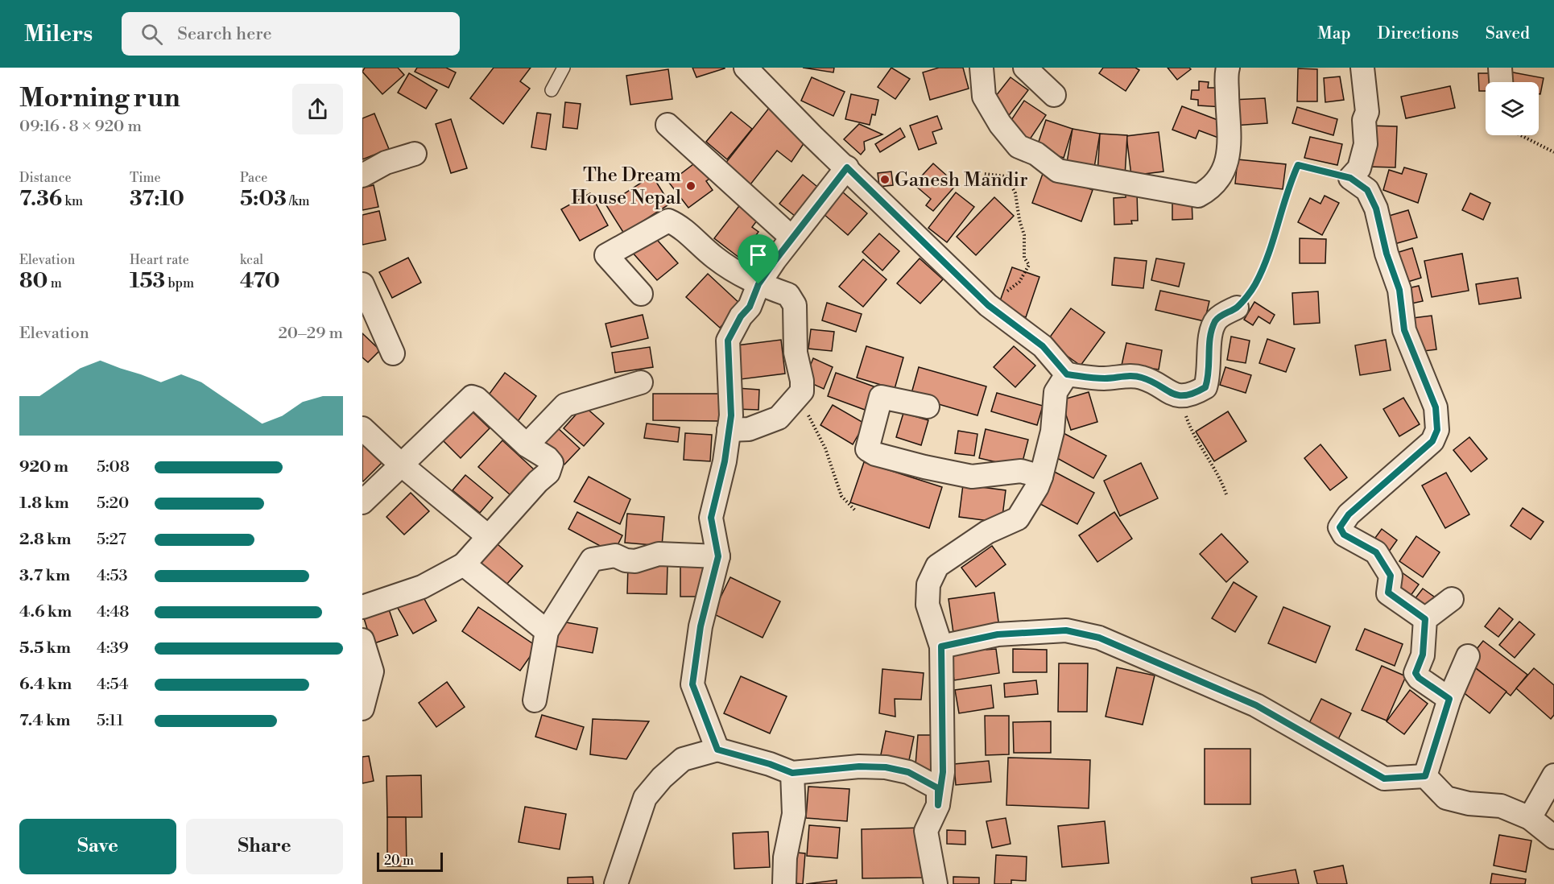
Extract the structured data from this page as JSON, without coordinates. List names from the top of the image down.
{
  "places": ["Ganesh Mandir", "The Dream House Nepal"],
  "scale_bar": "20 m",
  "page": {
    "header": "Milers",
    "search": "Search here",
    "nav": ["Map", "Directions", "Saved"],
    "heading": ["Morning run", "09:16 · 8 × 920 m"],
    "stats": [
      ["Distance", "7.36 km"],
      ["Time", "37:10"],
      ["Pace", "5:03 /km"],
      ["Elevation", "80 m"],
      ["Heart rate", "153 bpm"],
      ["kcal", "470"]
    ],
    "chart": ["Elevation", "20–29 m"],
    "list": [
      {
        "name": "920 m",
        "note": "5:08"
      },
      {
        "name": "1.8 km",
        "note": "5:20"
      },
      {
        "name": "2.8 km",
        "note": "5:27"
      },
      {
        "name": "3.7 km",
        "note": "4:53"
      },
      {
        "name": "4.6 km",
        "note": "4:48"
      },
      {
        "name": "5.5 km",
        "note": "4:39"
      },
      {
        "name": "6.4 km",
        "note": "4:54"
      },
      {
        "name": "7.4 km",
        "note": "5:11"
      }
    ],
    "buttons": ["Save", "Share"],
    "scale": "20 m"
  }
}
